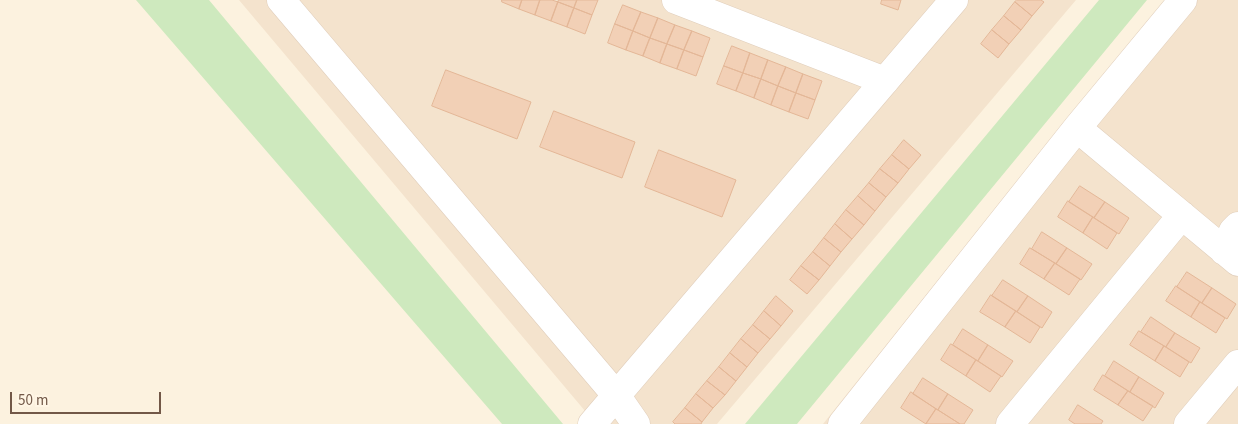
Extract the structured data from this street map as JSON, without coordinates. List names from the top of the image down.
{
  "scale_bar": "50 m"
}
